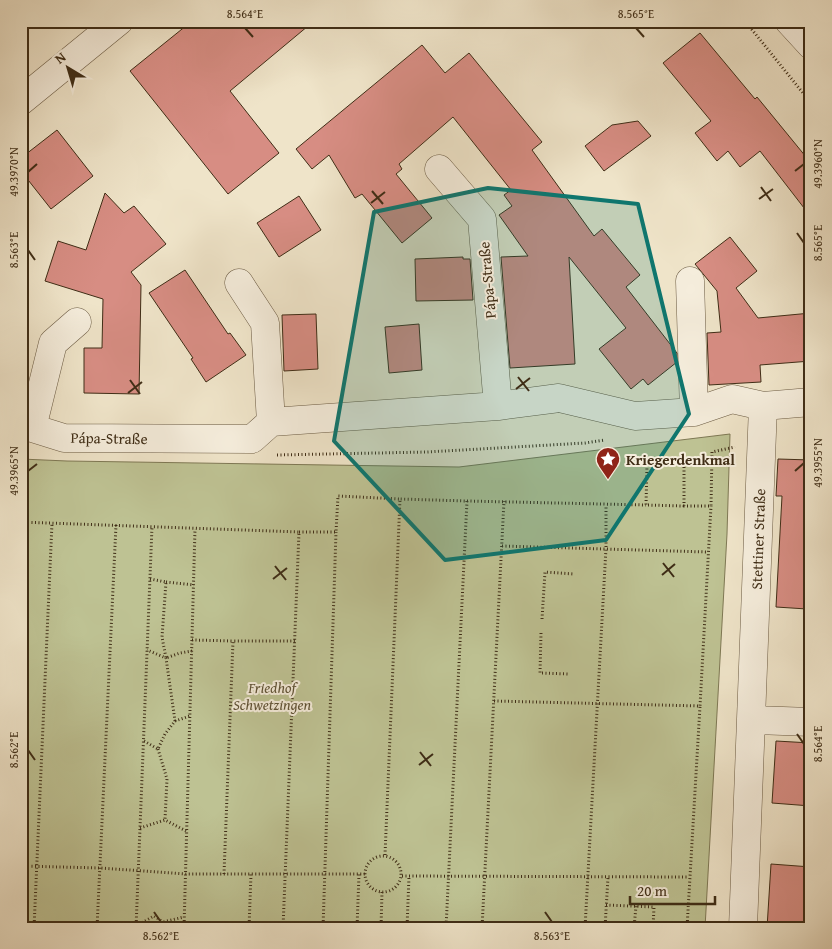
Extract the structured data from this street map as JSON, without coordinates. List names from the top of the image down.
{
  "streets": {
    "street": ["Pápa-Straße", "Stettiner Straße"]
  },
  "parks": ["Friedhof Schwetzingen"],
  "places": {
    "place": ["Kriegerdenkmal"]
  },
  "scale_bar": "20 m",
  "north": "top left",
  "coordinates": [
    "8.564°E",
    "8.565°E",
    "49.3960°N",
    "49.3970°N",
    "8.563°E",
    "49.3955°N",
    "49.3965°N",
    "8.562°E"
  ]
}
